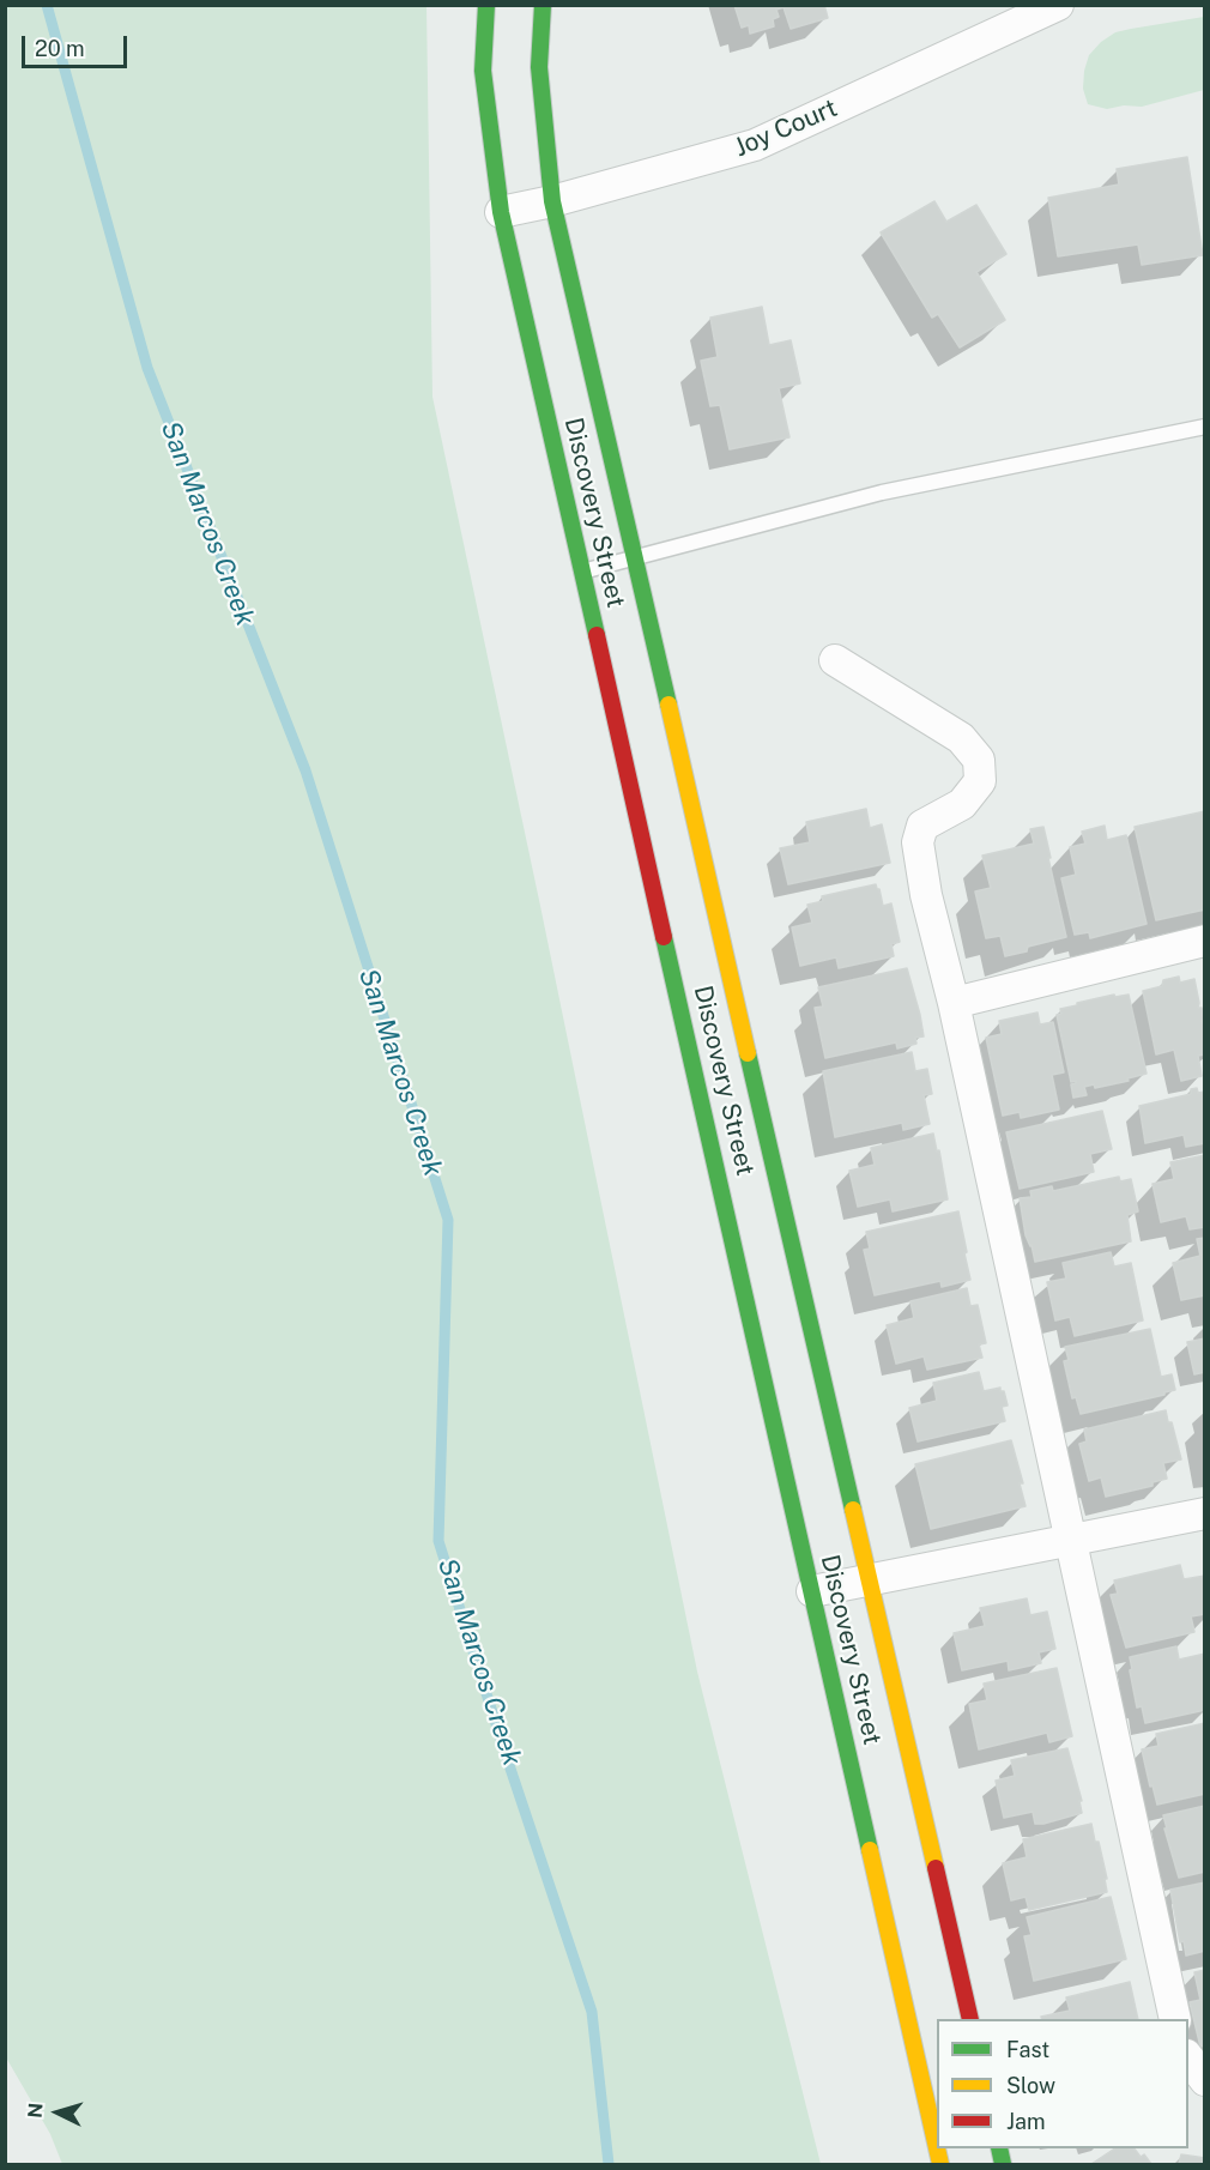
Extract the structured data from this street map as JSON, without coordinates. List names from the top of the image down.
{
  "streets": {
    "main road": ["Discovery Street"],
    "street": ["Joy Court"]
  },
  "crossings": [
    ["Joy Court", "Discovery Street"]
  ],
  "water": ["San Marcos Creek"],
  "legend": ["Fast", "Slow", "Jam"],
  "scale_bar": "20 m",
  "north": "left"
}
